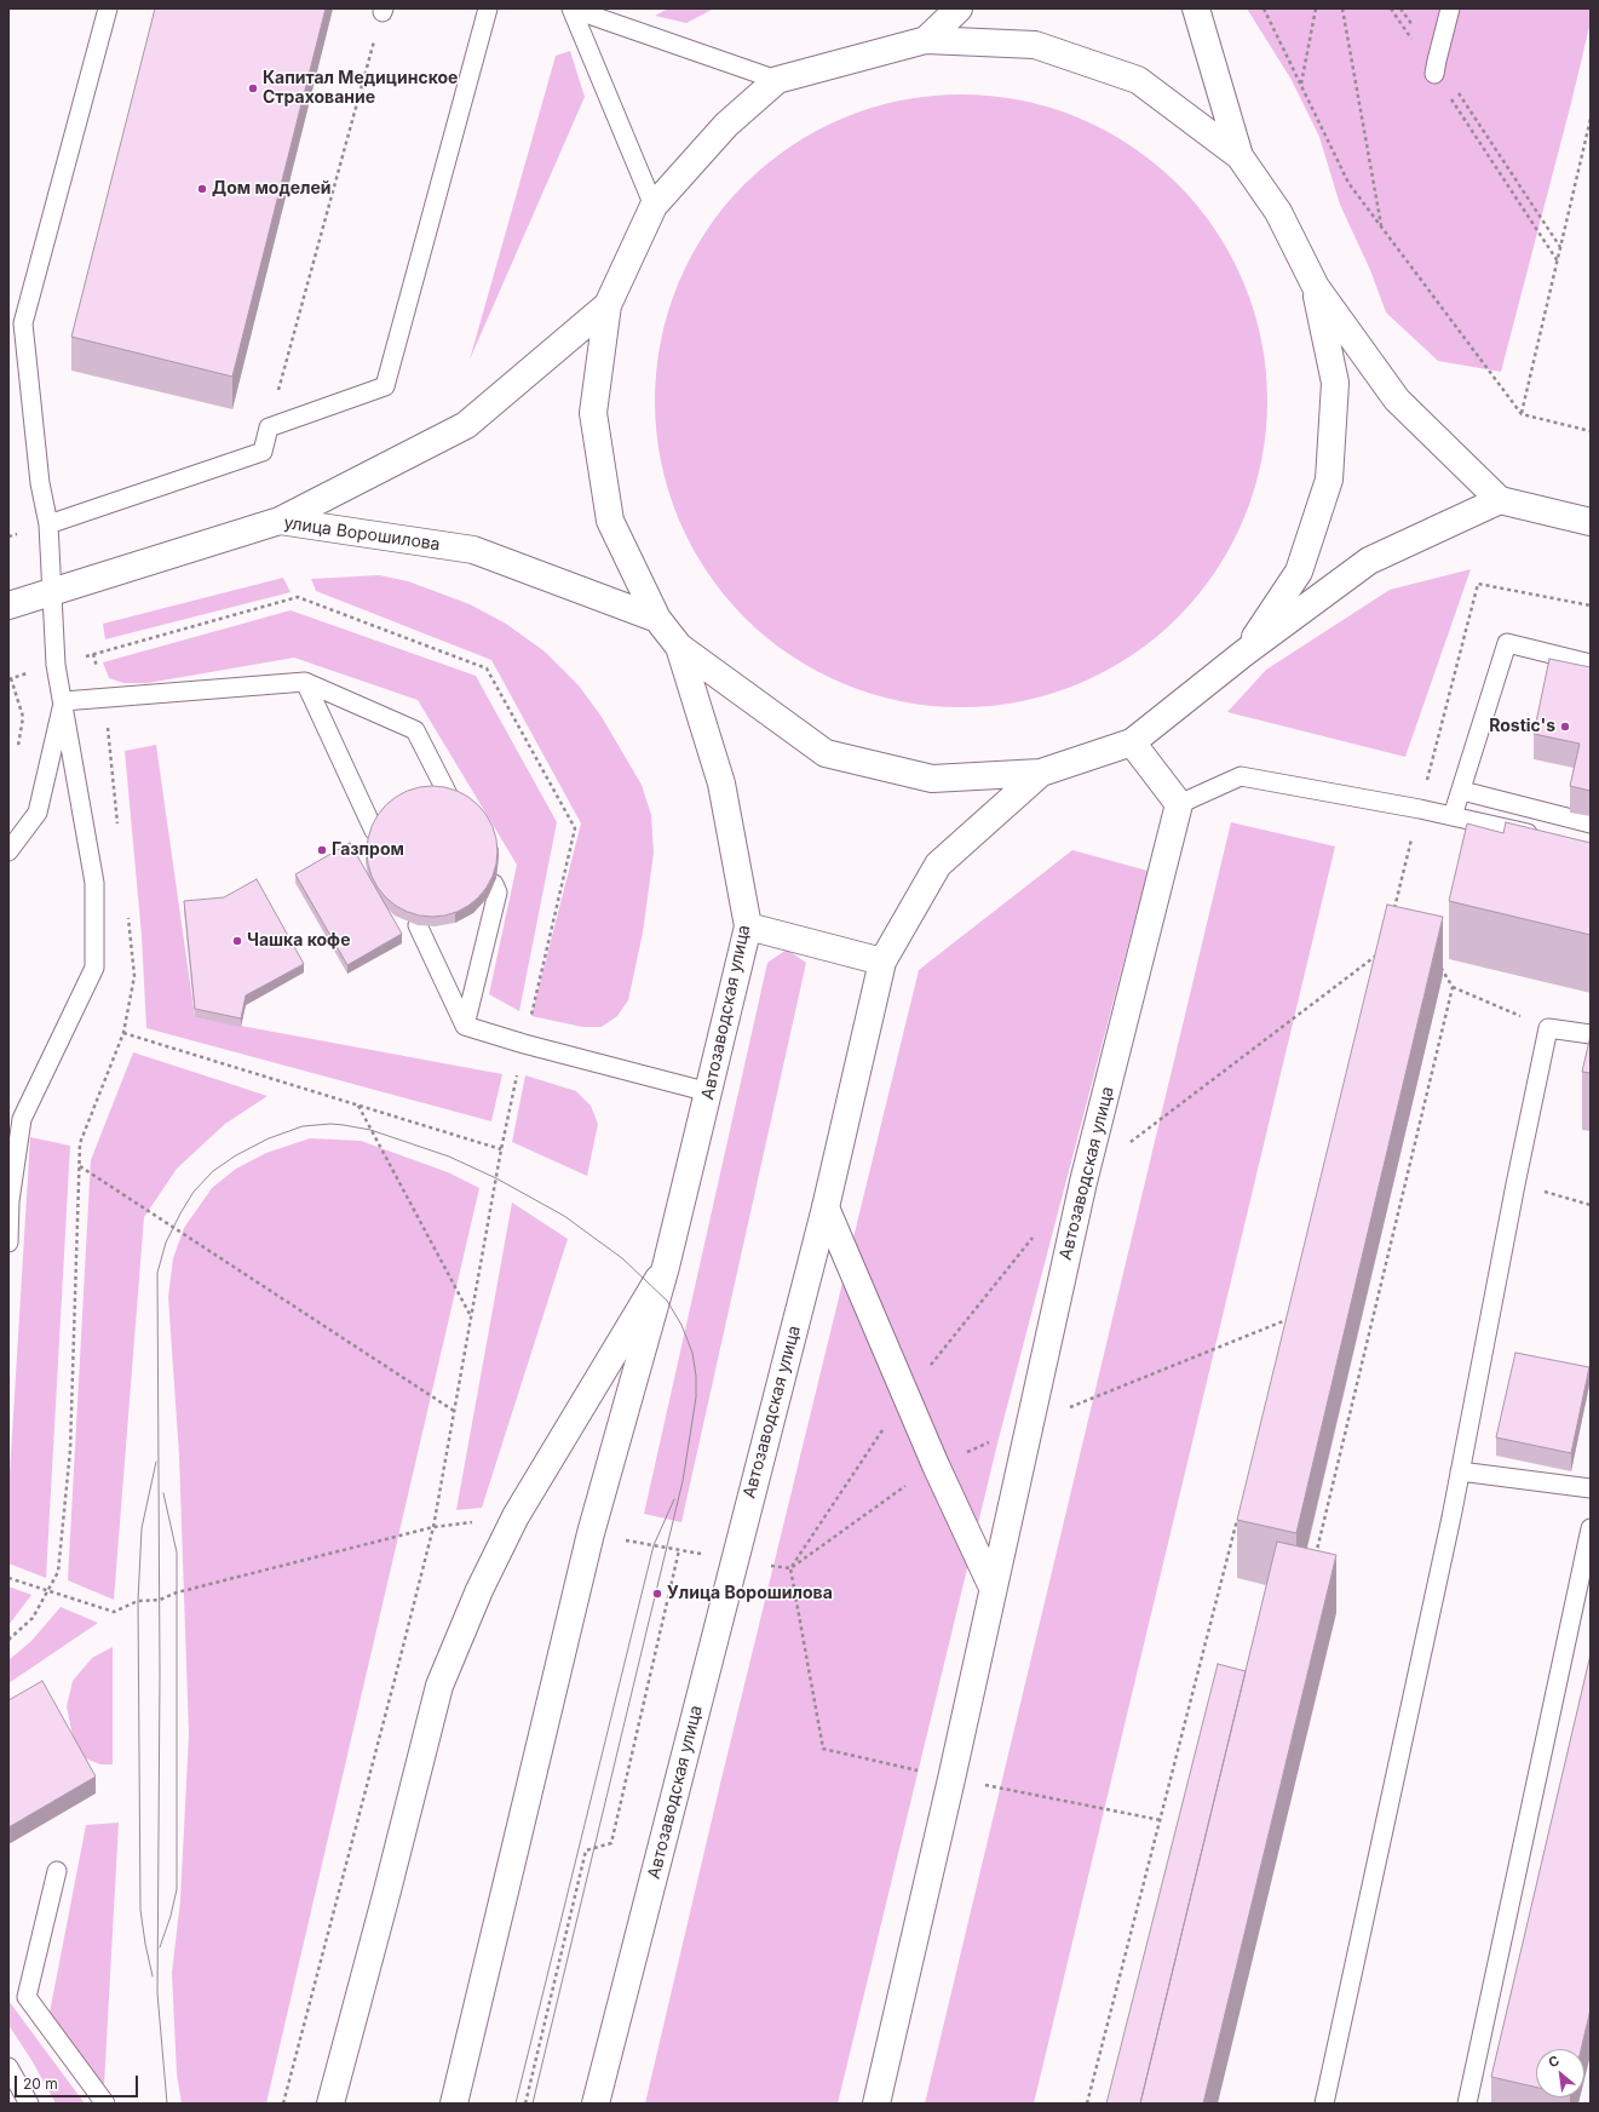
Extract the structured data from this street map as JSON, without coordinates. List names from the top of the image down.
{
  "streets": {
    "main road": ["улица Ворошилова", "Автозаводская улица"]
  },
  "places": [
    "Капитал Медицинское Страхование",
    "Дом моделей",
    "Rostic's",
    "Газпром",
    "Чашка кофе",
    "Улица Ворошилова"
  ],
  "scale_bar": "20 m",
  "north": "top left"
}
